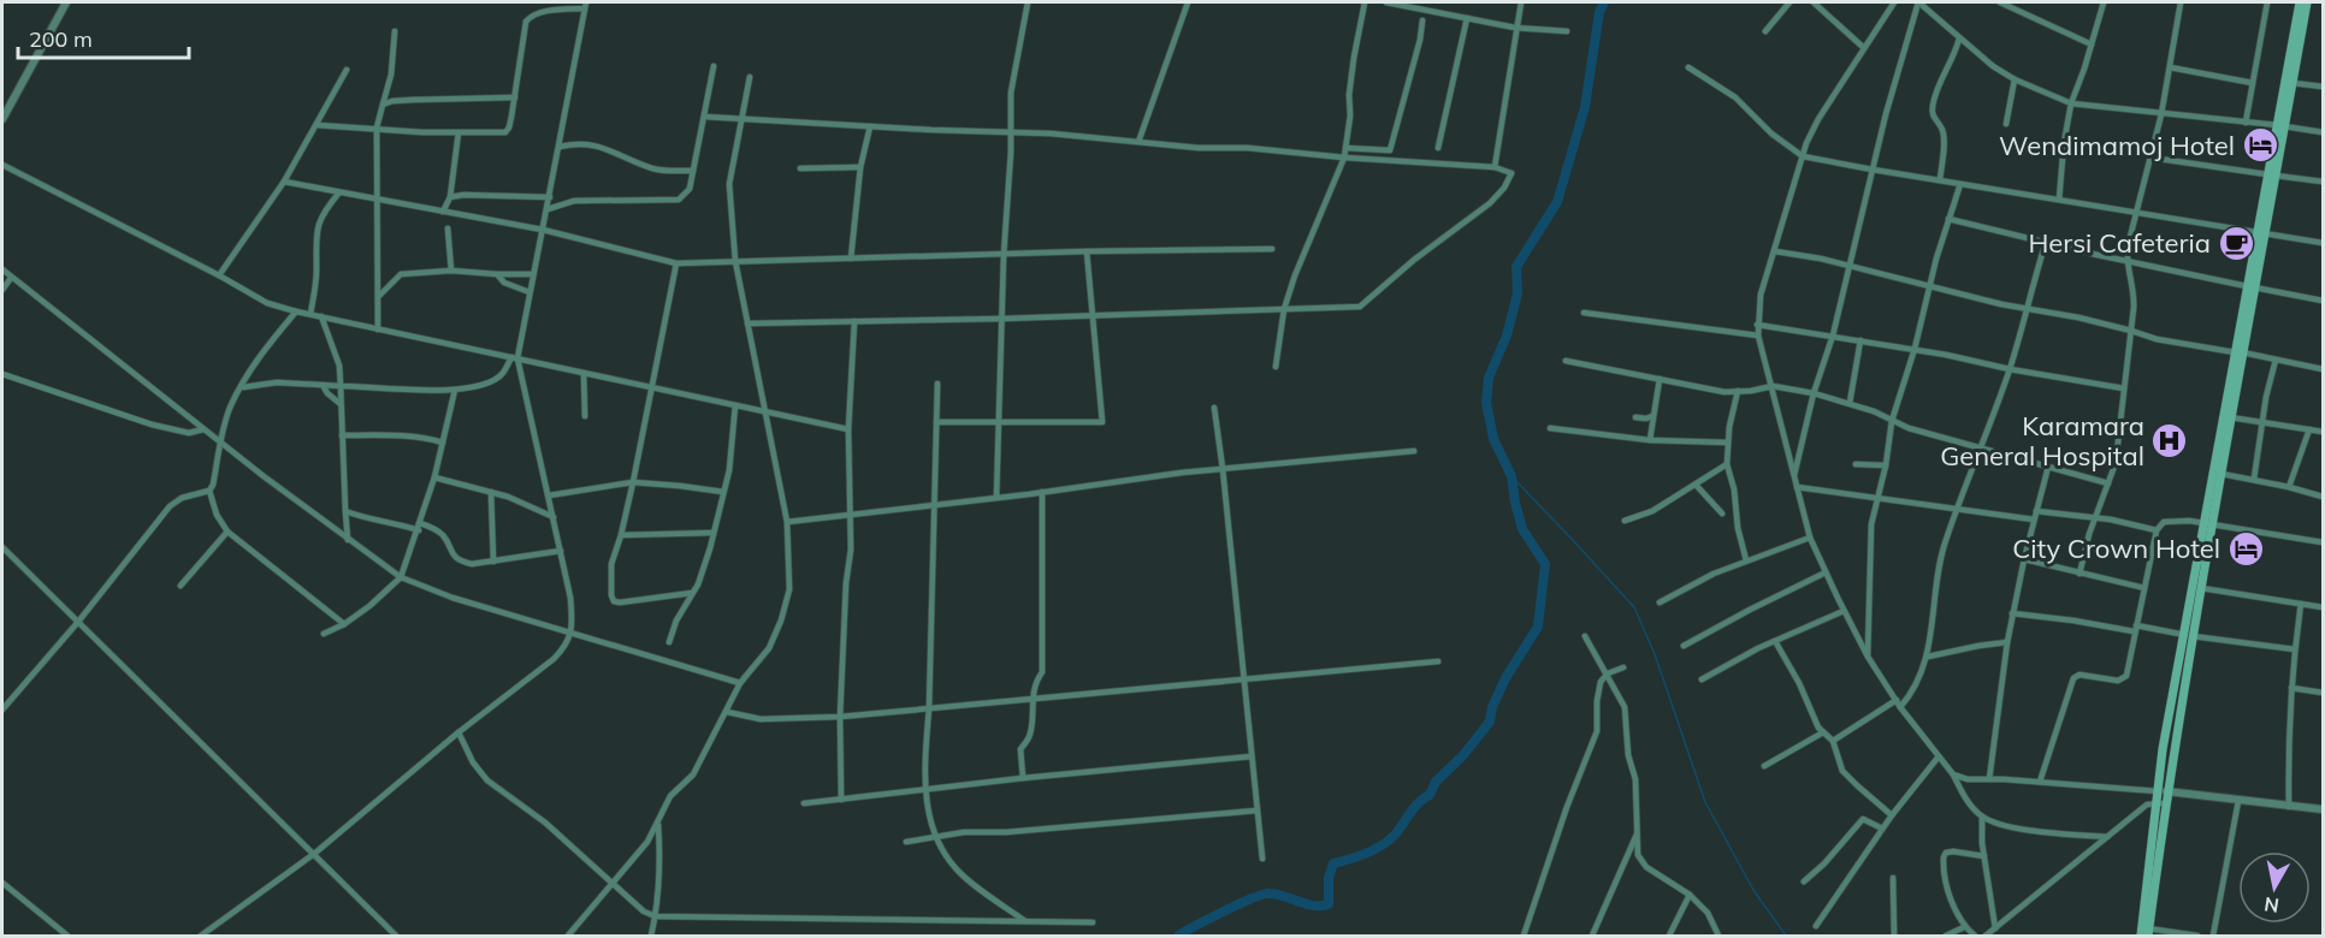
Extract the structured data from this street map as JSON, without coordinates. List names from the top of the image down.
{
  "places": {
    "hotel": ["Wendimamoj Hotel", "City Crown Hotel"],
    "cafe": ["Hersi Cafeteria"],
    "hospital": ["Karamara General Hospital"]
  },
  "scale_bar": "200 m",
  "north": "bottom"
}
